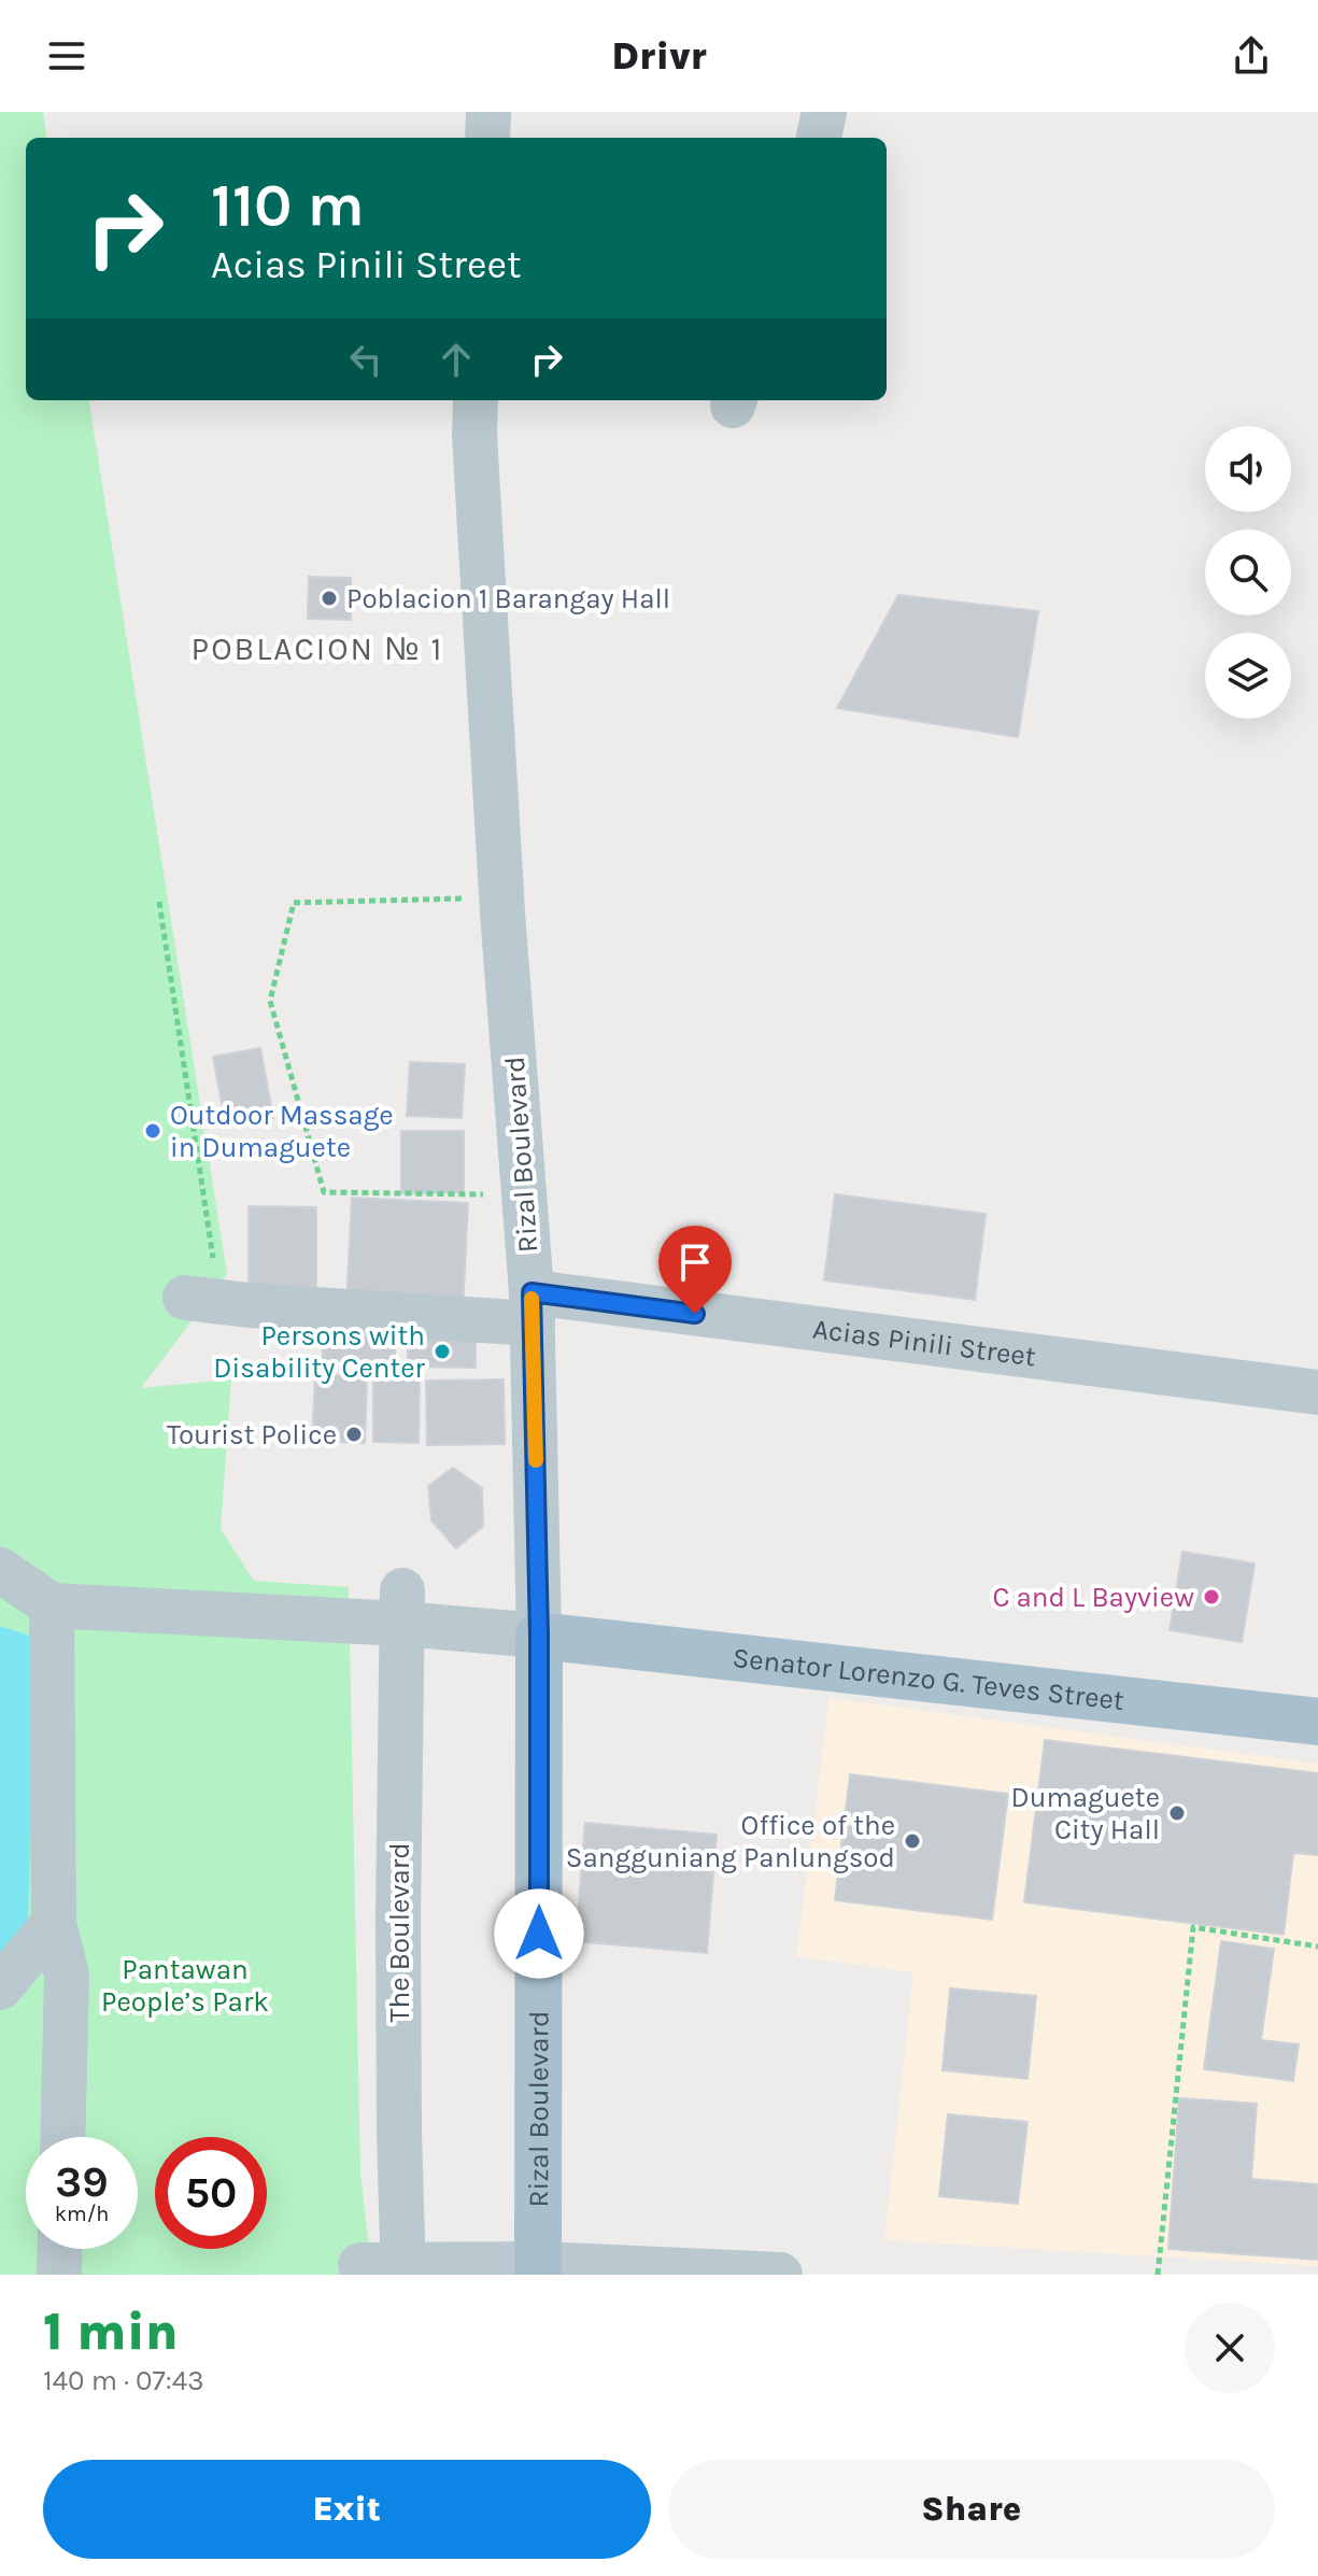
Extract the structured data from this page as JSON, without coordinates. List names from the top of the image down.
{
  "streets": {
    "main road": ["Rizal Boulevard", "Senator Lorenzo G. Teves Street"],
    "street": ["Acias Pinili Street", "The Boulevard"]
  },
  "crossings": [
    ["Rizal Boulevard", "Acias Pinili Street"],
    ["Rizal Boulevard", "Senator Lorenzo G. Teves Street"]
  ],
  "districts": ["POBLACION № 1"],
  "parks": ["Pantawan People’s Park"],
  "places": [
    "Poblacion 1 Barangay Hall",
    "Outdoor Massage in Dumaguete",
    "Persons with Disability Center",
    "Tourist Police",
    "C and L Bayview",
    "Dumaguete City Hall",
    "Office of the Sangguniang Panlungsod"
  ],
  "page": {
    "header": "Drivr",
    "turn": ["110 m", "Acias Pinili Street"],
    "speed": "39 km/h",
    "limit": "50",
    "heading": ["1 min", "140 m · 07:43"],
    "buttons": ["Exit", "Share"]
  }
}
